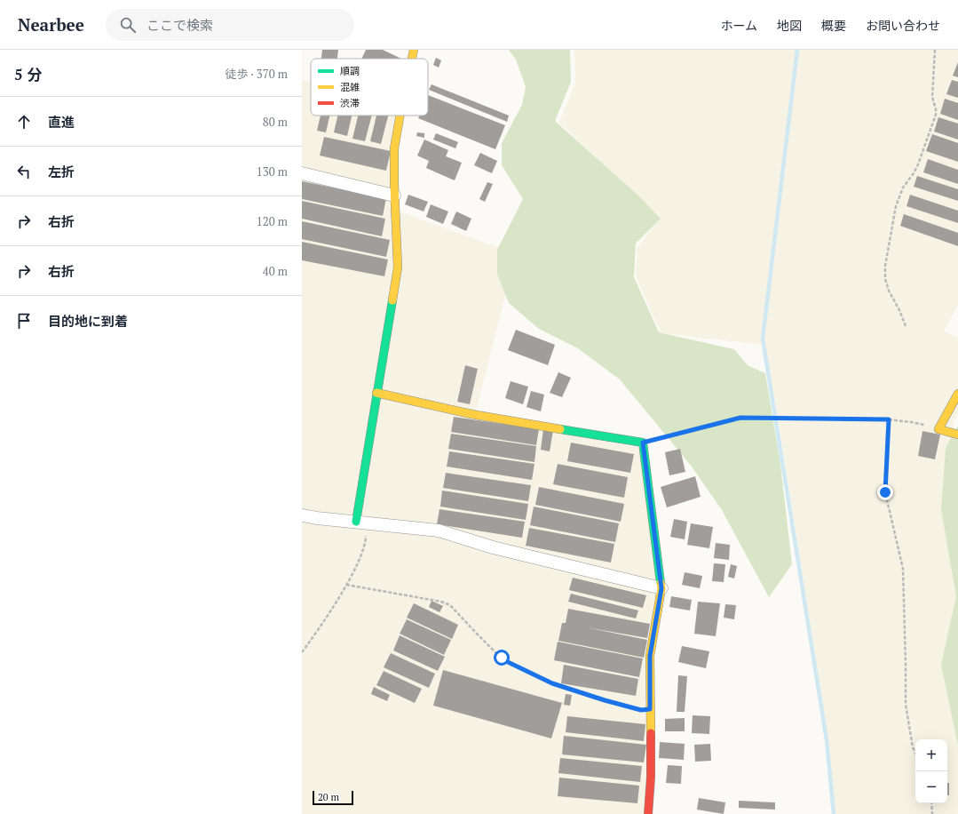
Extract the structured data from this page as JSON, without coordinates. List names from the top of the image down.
{
  "legend": ["順調", "混雑", "渋滞"],
  "scale_bar": "20 m",
  "page": {
    "header": "Nearbee",
    "search": "ここで検索",
    "nav": [
      "ホーム",
      "地図",
      "概要",
      "お問い合わせ"
    ],
    "heading": ["5 分", "徒歩 · 370 m"],
    "list": [
      ["直進", "80 m"],
      ["左折", "130 m"],
      ["右折", "120 m"],
      ["右折", "40 m"],
      "目的地に到着"
    ],
    "map_buttons": ["+", "−"],
    "scale": "20 m"
  }
}
